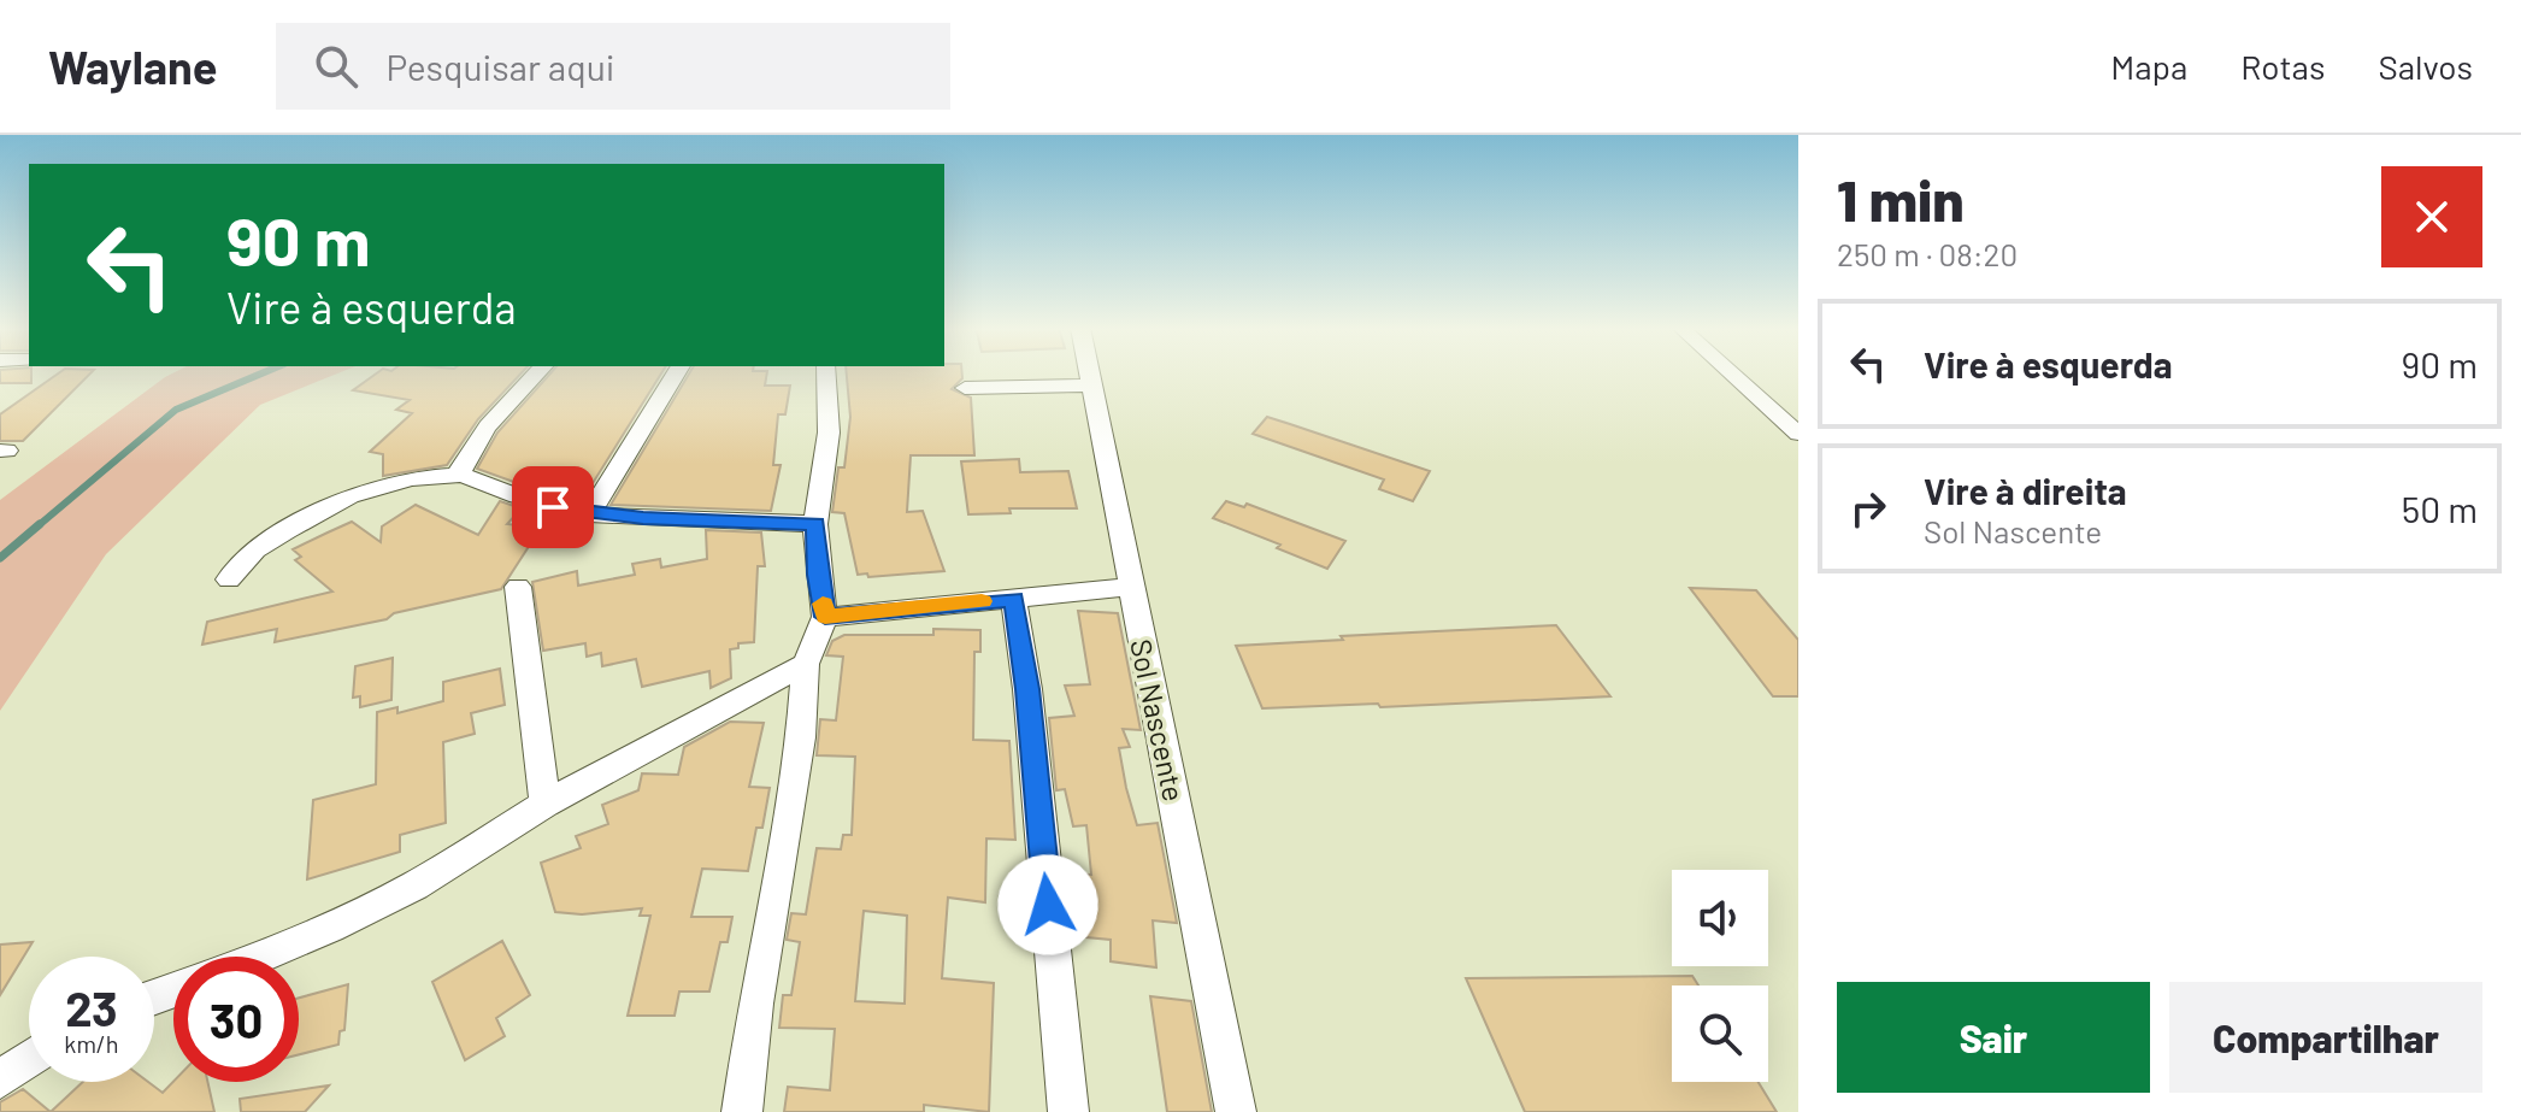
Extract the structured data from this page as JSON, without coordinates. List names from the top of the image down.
{
  "streets": {
    "street": ["Sol Nascente"]
  },
  "page": {
    "header": "Waylane",
    "search": "Pesquisar aqui",
    "nav": ["Mapa", "Rotas", "Salvos"],
    "heading": ["1 min", "250 m · 08:20"],
    "turn": ["90 m", "Vire à esquerda"],
    "list": [
      {
        "name": "Vire à esquerda",
        "value": "90 m"
      },
      {
        "name": "Vire à direita",
        "note": "Sol Nascente",
        "value": "50 m"
      }
    ],
    "speed": "23 km/h",
    "limit": "30",
    "buttons": ["Sair", "Compartilhar"]
  }
}
